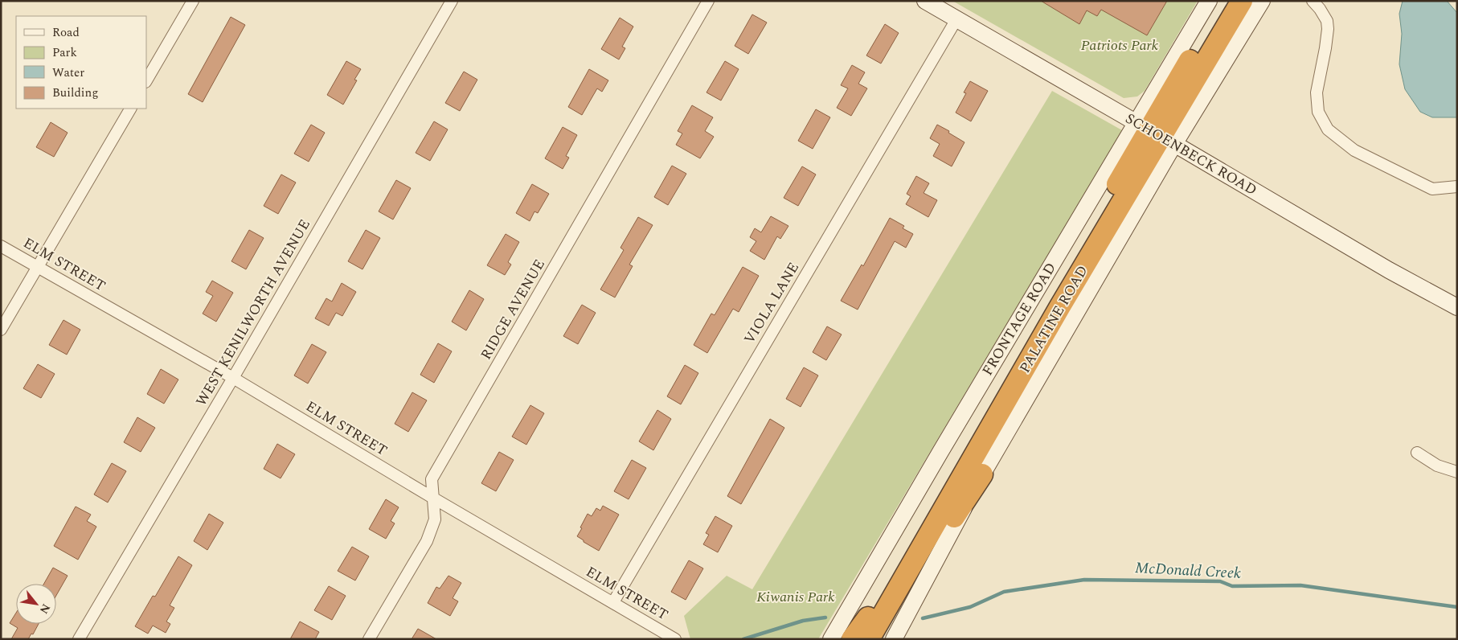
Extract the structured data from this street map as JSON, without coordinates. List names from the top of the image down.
{
  "streets": {
    "highway": ["PALATINE ROAD"],
    "street": [
      "SCHOENBECK ROAD",
      "ELM STREET",
      "VIOLA LANE",
      "RIDGE AVENUE",
      "WEST KENILWORTH AVENUE",
      "FRONTAGE ROAD"
    ]
  },
  "crossings": [
    ["SCHOENBECK ROAD", "VIOLA LANE"],
    ["SCHOENBECK ROAD", "FRONTAGE ROAD"],
    ["SCHOENBECK ROAD", "PALATINE ROAD"],
    ["ELM STREET", "VIOLA LANE"],
    ["ELM STREET", "RIDGE AVENUE"],
    ["ELM STREET", "WEST KENILWORTH AVENUE"],
    ["FRONTAGE ROAD", "PALATINE ROAD"]
  ],
  "water": ["McDonald Creek"],
  "parks": ["Patriots Park", "Kiwanis Park"],
  "legend": [
    "Road",
    "Park",
    "Water",
    "Building"
  ],
  "north": "bottom right"
}
